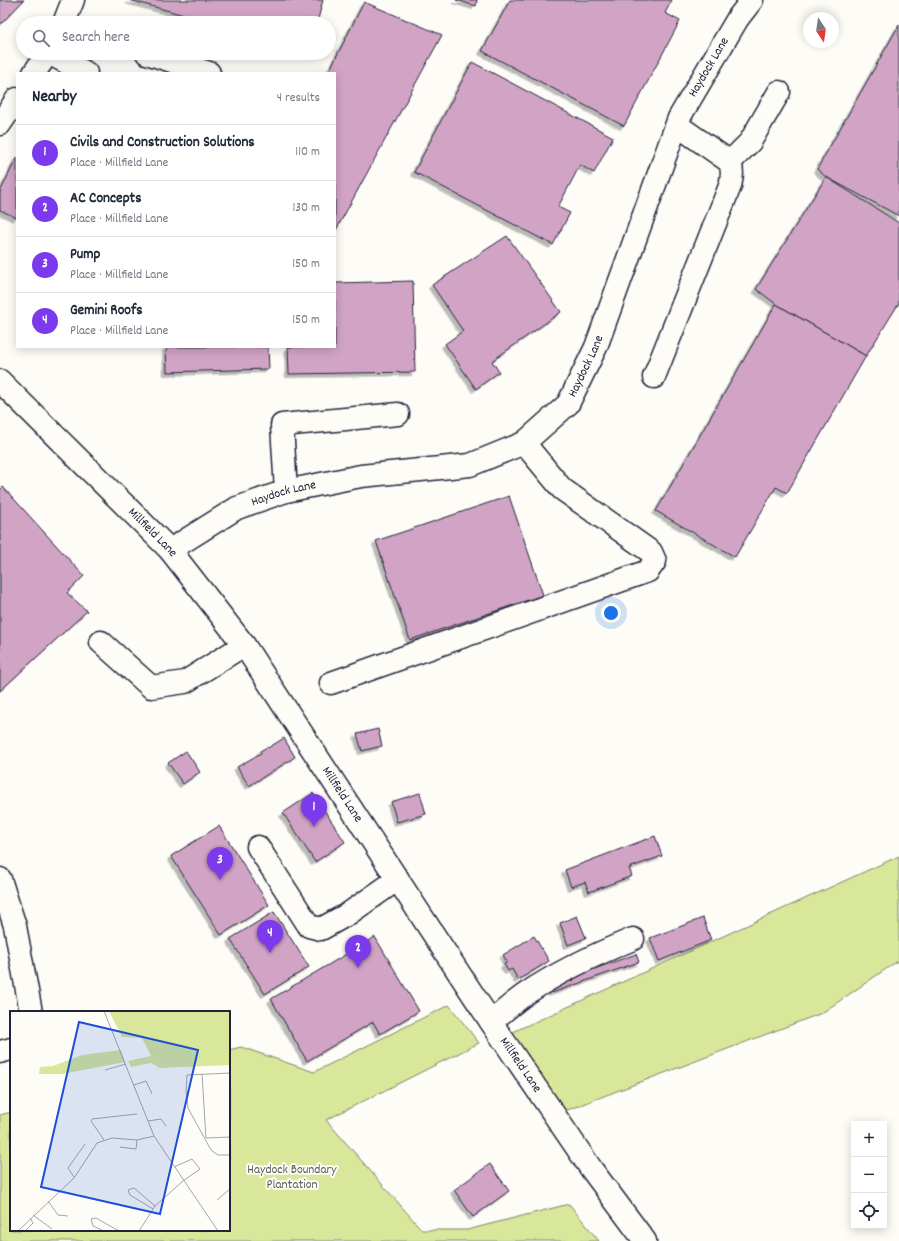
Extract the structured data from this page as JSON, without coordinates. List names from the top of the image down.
{
  "streets": {
    "street": ["Haydock Lane", "Millfield Lane"]
  },
  "crossings": [
    ["Haydock Lane", "Millfield Lane"]
  ],
  "parks": ["Haydock Boundary Plantation"],
  "north": "bottom",
  "page": {
    "search": "Search here",
    "heading": ["Nearby", "4 results"],
    "list": [
      {
        "mark": "1",
        "name": "Civils and Construction Solutions",
        "note": "Place · Millfield Lane",
        "value": "110 m"
      },
      {
        "mark": "2",
        "name": "AC Concepts",
        "note": "Place · Millfield Lane",
        "value": "130 m"
      },
      {
        "mark": "3",
        "name": "Pump",
        "note": "Place · Millfield Lane",
        "value": "150 m"
      },
      {
        "mark": "4",
        "name": "Gemini Roofs",
        "note": "Place · Millfield Lane",
        "value": "150 m"
      }
    ],
    "pins": [
      "1",
      "3",
      "4",
      "2"
    ],
    "map_buttons": ["+", "−"]
  }
}
